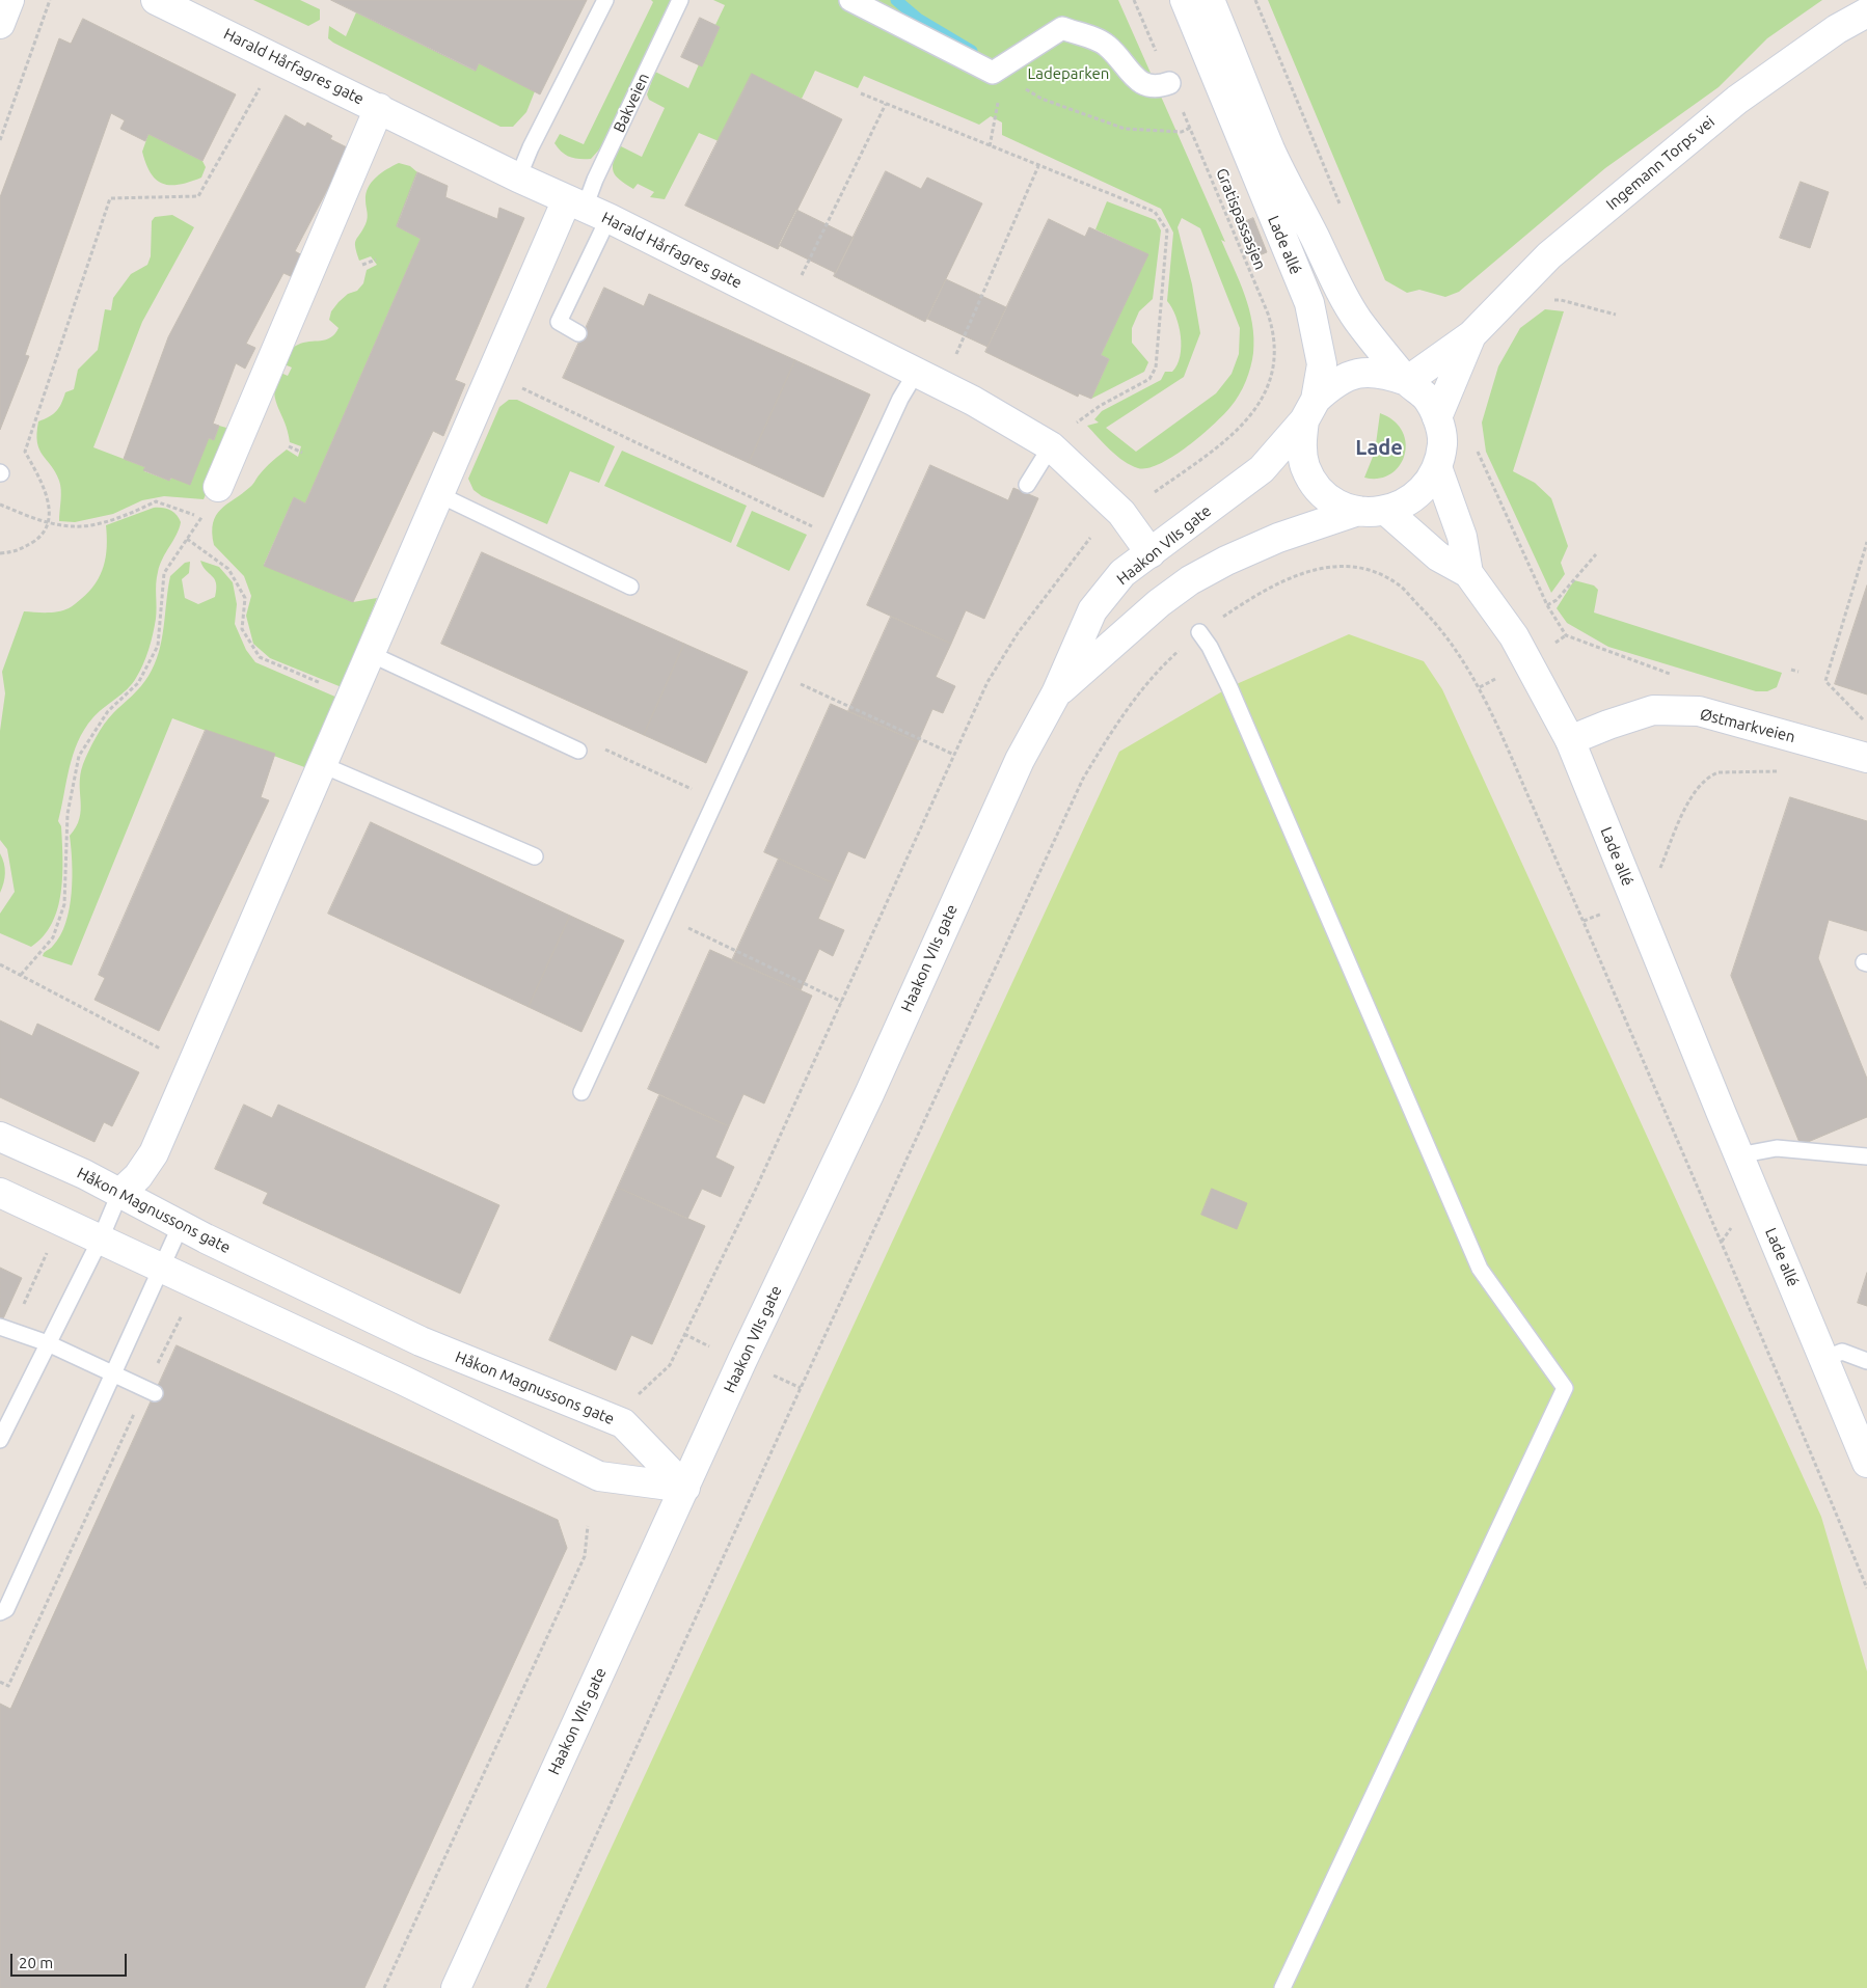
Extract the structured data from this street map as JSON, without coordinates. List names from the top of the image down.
{
  "streets": {
    "street": [
      "Harald Hårfagres gate",
      "Ingemann Torps vei",
      "Lade allé",
      "Haakon VIIs gate",
      "Østmarkveien",
      "Håkon Magnussons gate"
    ],
    "lane": ["Bakveien"],
    "path": ["Gratispassasjen"]
  },
  "crossings": [
    ["Harald Hårfagres gate", "Bakveien"],
    ["Harald Hårfagres gate", "Haakon VIIs gate"],
    ["Ingemann Torps vei", "Lade allé"],
    ["Ingemann Torps vei", "Haakon VIIs gate"],
    ["Lade allé", "Haakon VIIs gate"],
    ["Lade allé", "Østmarkveien"],
    ["Haakon VIIs gate", "Håkon Magnussons gate"]
  ],
  "districts": ["Lade"],
  "parks": ["Ladeparken"],
  "scale_bar": "20 m"
}
